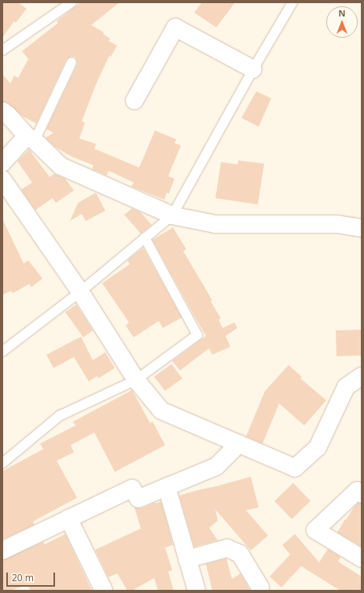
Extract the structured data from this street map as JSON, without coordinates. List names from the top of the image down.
{
  "scale_bar": "20 m",
  "north": "top"
}
